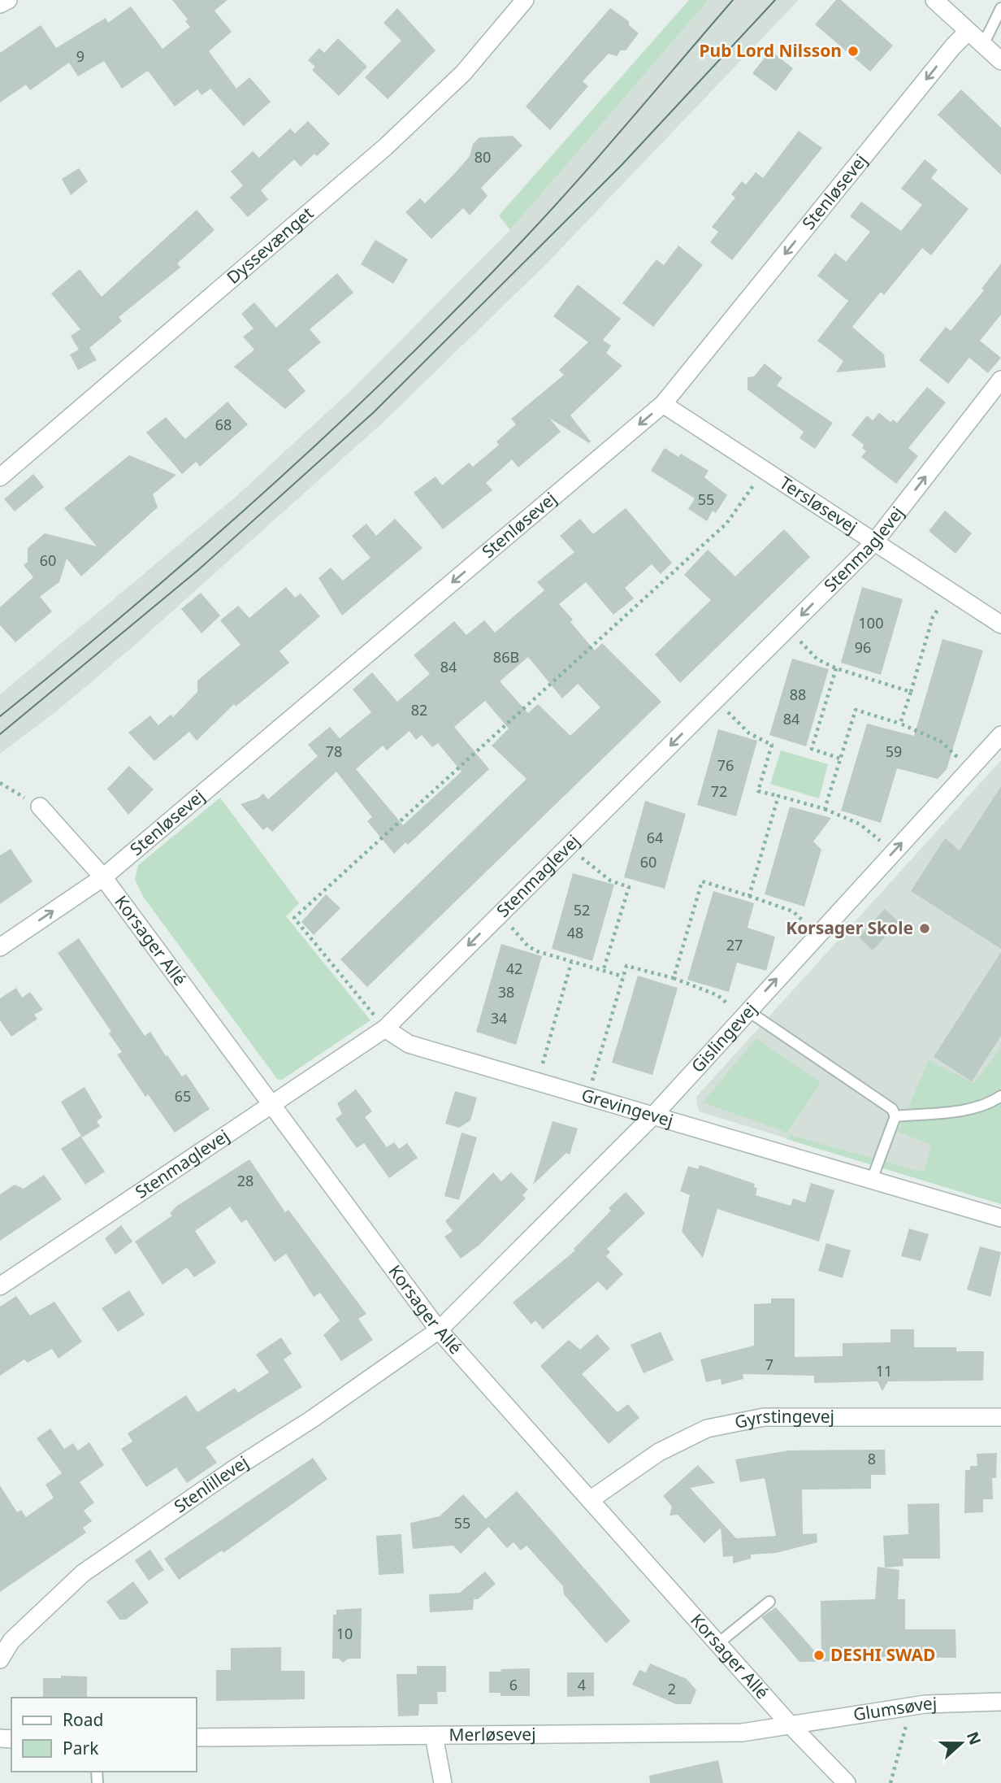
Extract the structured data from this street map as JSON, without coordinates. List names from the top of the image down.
{
  "streets": {
    "street": [
      "Stenløsevej",
      "Dyssevænget",
      "Tersløsevej",
      "Stenmaglevej",
      "Korsager Allé",
      "Gislingevej",
      "Grevingevej",
      "Gyrstingevej",
      "Stenlillevej",
      "Glumsøvej",
      "Merløsevej"
    ]
  },
  "crossings": [
    ["Stenløsevej", "Tersløsevej"],
    ["Stenløsevej", "Korsager Allé"],
    ["Tersløsevej", "Stenmaglevej"],
    ["Stenmaglevej", "Korsager Allé"],
    ["Stenmaglevej", "Grevingevej"],
    ["Korsager Allé", "Gislingevej"],
    ["Korsager Allé", "Gyrstingevej"],
    ["Korsager Allé", "Stenlillevej"],
    ["Korsager Allé", "Glumsøvej"],
    ["Korsager Allé", "Merløsevej"],
    ["Gislingevej", "Grevingevej"],
    ["Gislingevej", "Stenlillevej"],
    ["Glumsøvej", "Merløsevej"]
  ],
  "one_way": ["Stenløsevej"],
  "places": ["Pub Lord Nilsson", "Korsager Skole", "DESHI SWAD"],
  "house_numbers": [
    "9",
    "80",
    "68",
    "55",
    "60",
    "100",
    "96",
    "86B",
    "84",
    "88",
    "82",
    "84",
    "78",
    "59",
    "76",
    "72",
    "64",
    "60",
    "52",
    "48",
    "27",
    "42",
    "38",
    "34",
    "65",
    "28",
    "7",
    "11",
    "8",
    "55",
    "10",
    "6",
    "4",
    "2"
  ],
  "legend": ["Road", "Park"],
  "north": "right"
}
